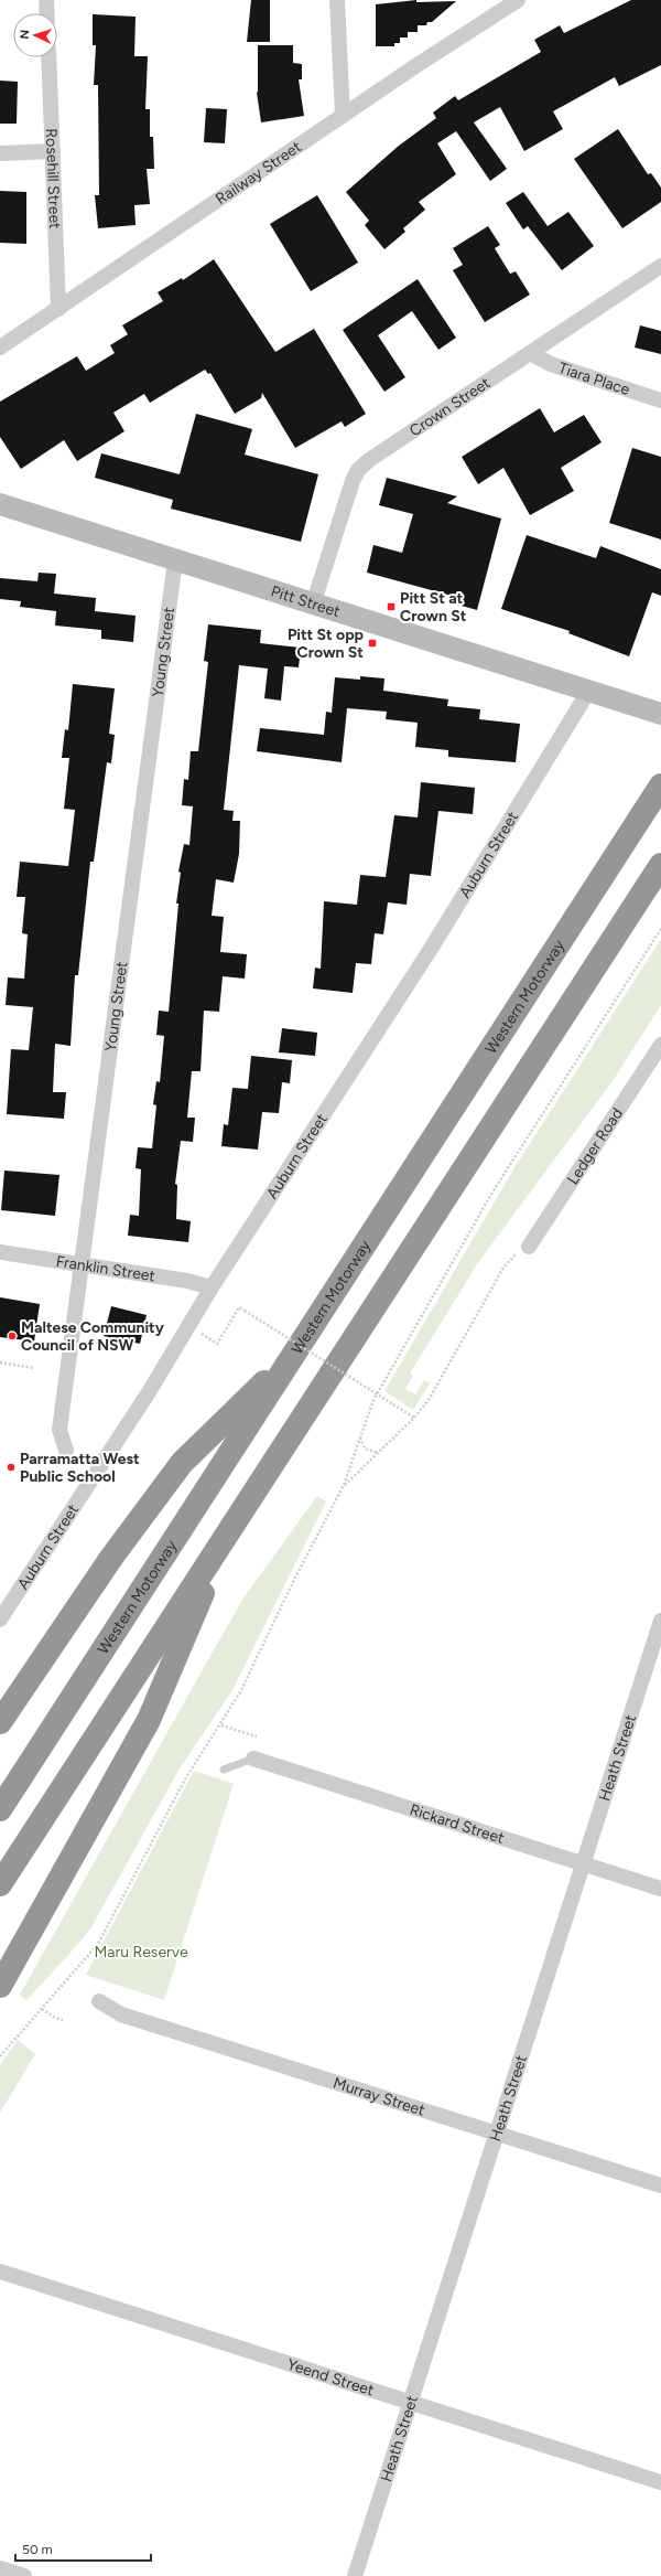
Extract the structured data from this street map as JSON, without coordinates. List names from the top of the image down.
{
  "streets": {
    "highway": ["Western Motorway"],
    "main road": ["Pitt Street"],
    "street": [
      "Railway Street",
      "Rosehill Street",
      "Tiara Place",
      "Crown Street",
      "Young Street",
      "Auburn Street",
      "Ledger Road",
      "Franklin Street",
      "Heath Street",
      "Rickard Street",
      "Murray Street",
      "Yeend Street"
    ]
  },
  "crossings": [
    ["Railway Street", "Rosehill Street"],
    ["Tiara Place", "Crown Street"],
    ["Crown Street", "Pitt Street"],
    ["Pitt Street", "Young Street"],
    ["Pitt Street", "Auburn Street"],
    ["Young Street", "Franklin Street"],
    ["Auburn Street", "Franklin Street"],
    ["Heath Street", "Rickard Street"],
    ["Heath Street", "Murray Street"],
    ["Heath Street", "Yeend Street"]
  ],
  "parks": ["Maru Reserve"],
  "places": {
    "transit": ["Pitt St at Crown St", "Pitt St opp Crown St"],
    "other": ["Maltese Community Council of NSW", "Parramatta West Public School"]
  },
  "scale_bar": "50 m",
  "north": "left"
}
